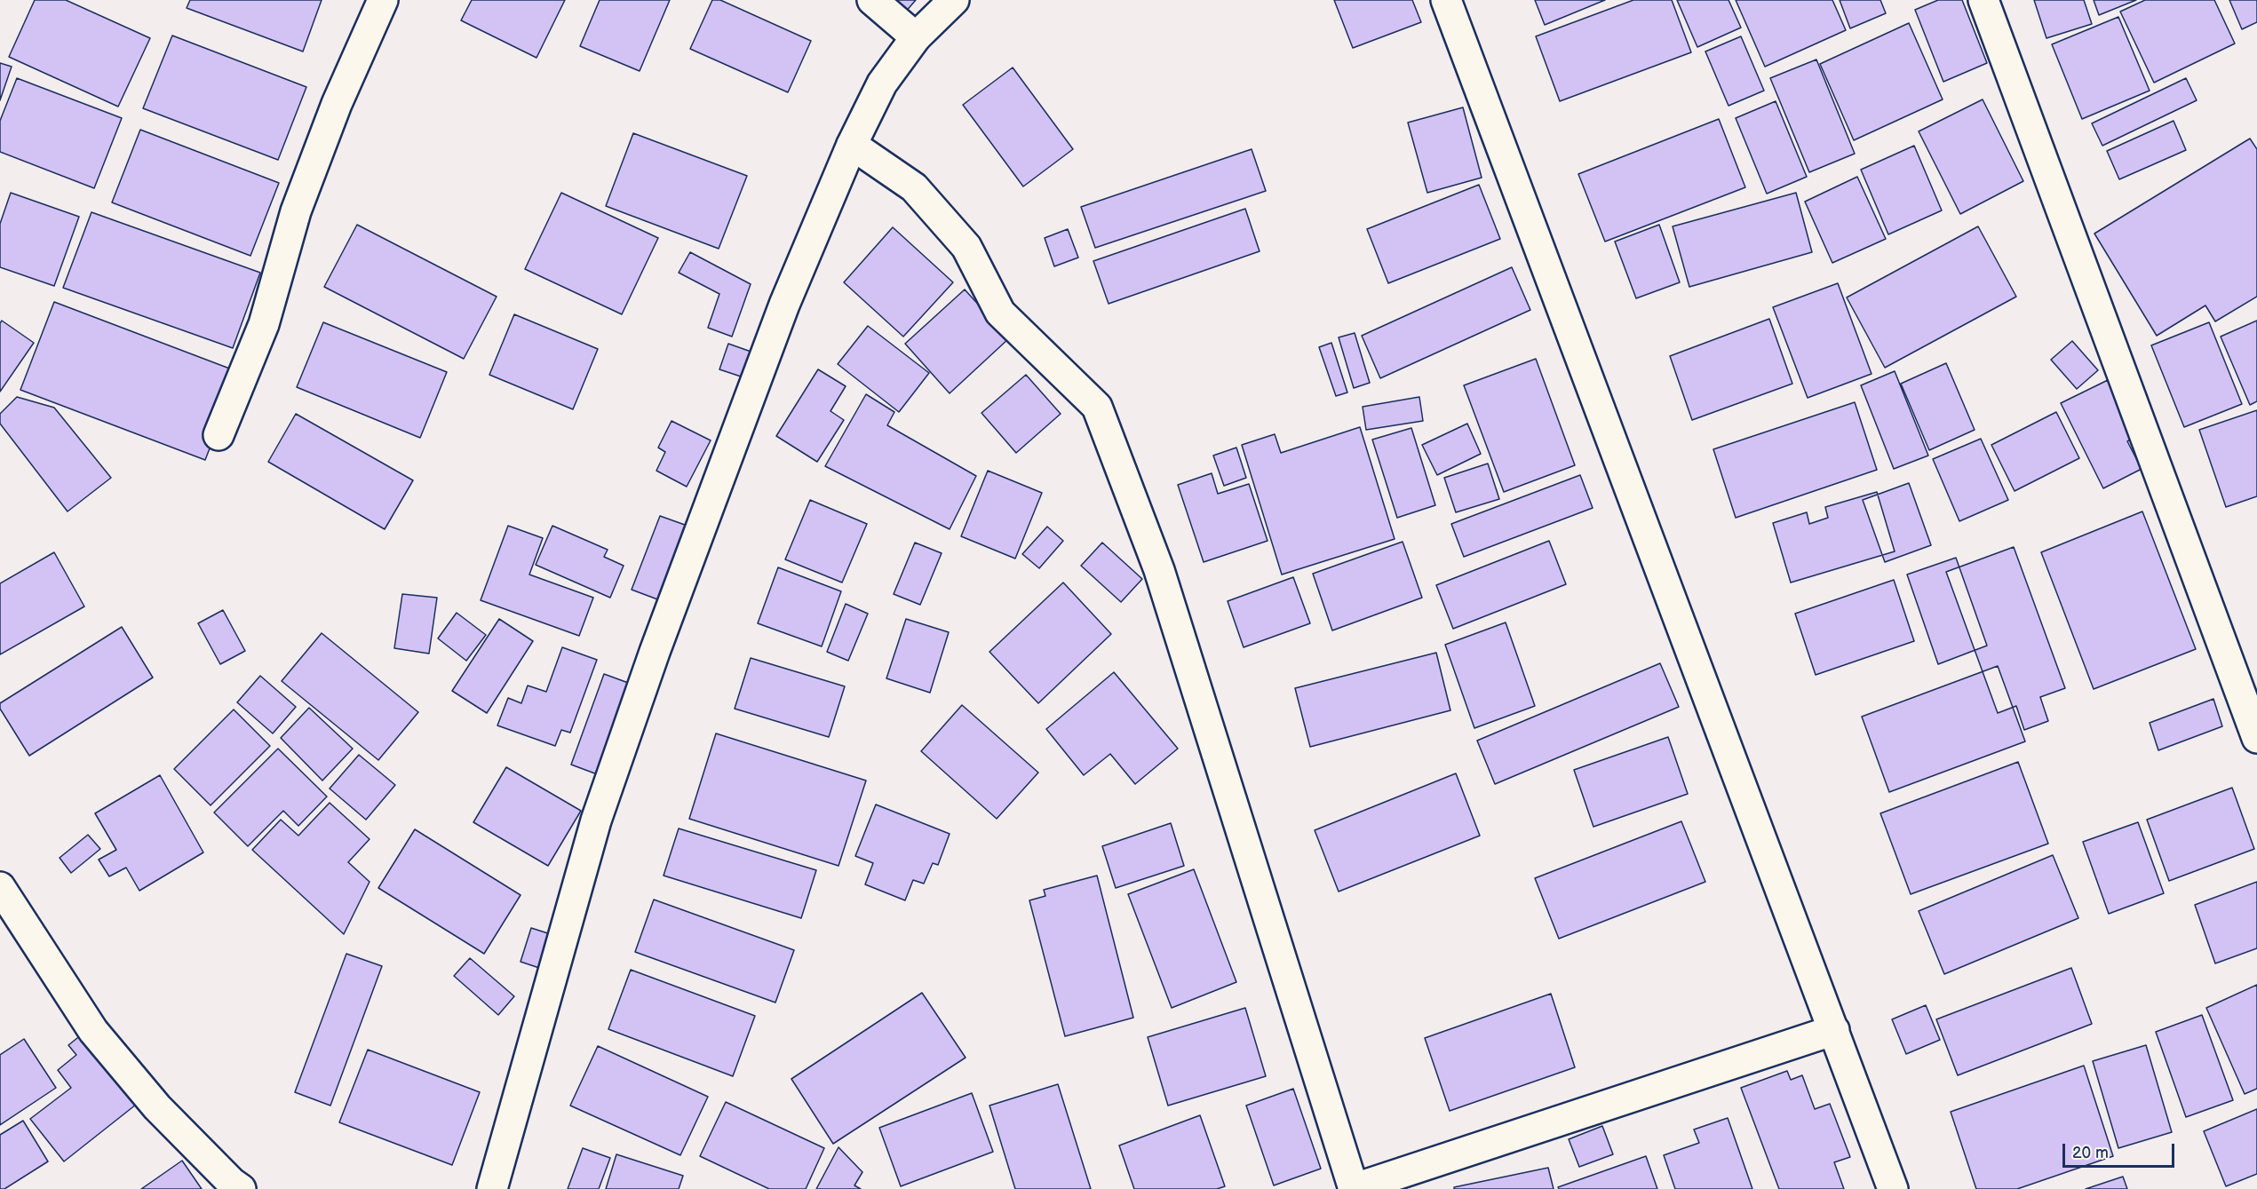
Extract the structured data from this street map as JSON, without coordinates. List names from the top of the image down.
{
  "scale_bar": "20 m"
}
